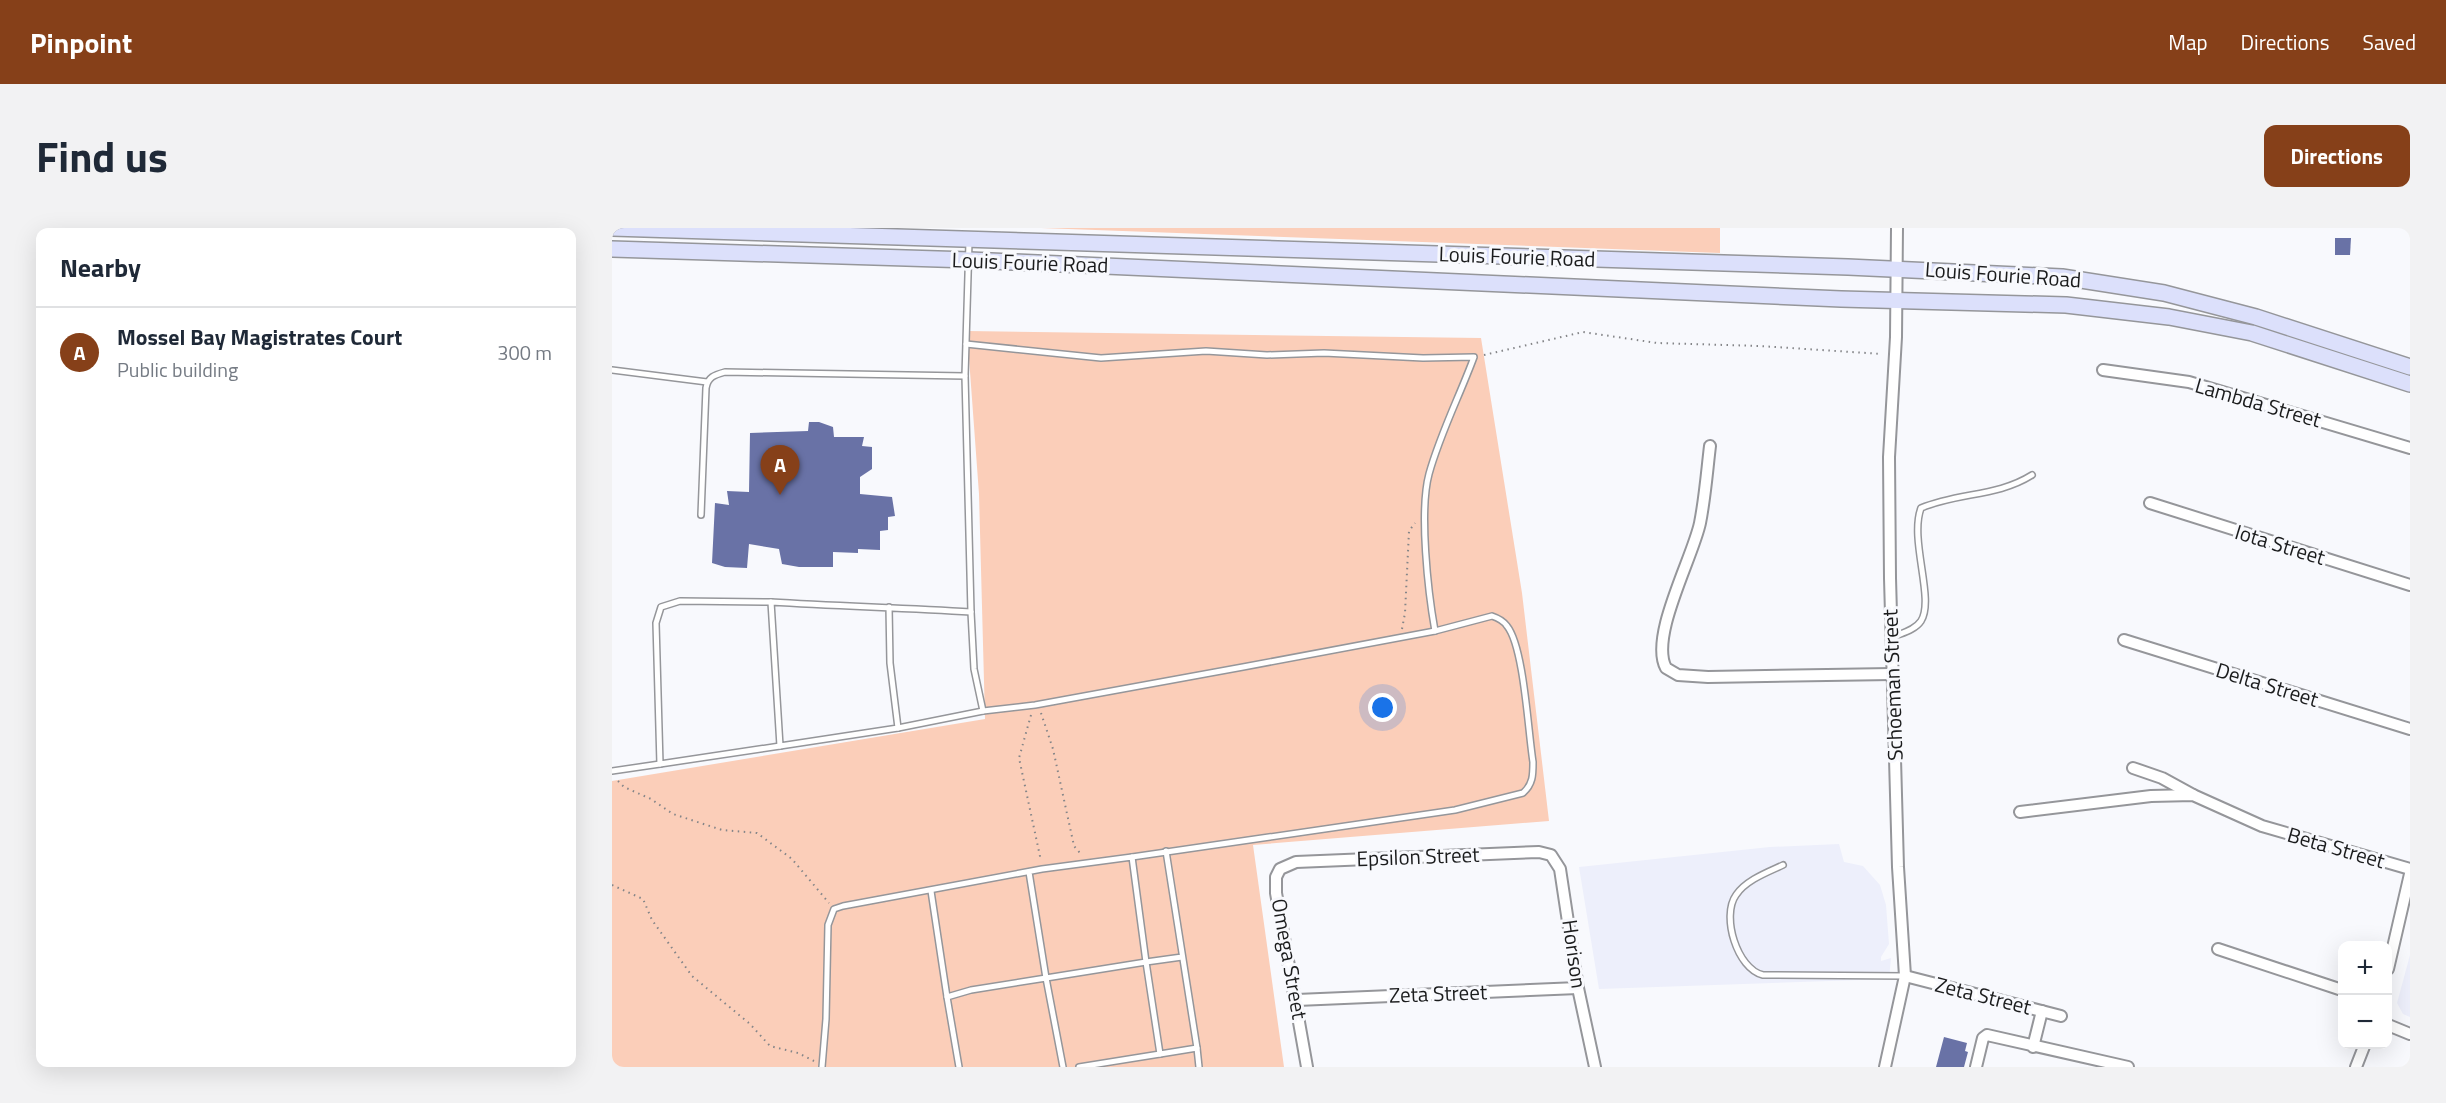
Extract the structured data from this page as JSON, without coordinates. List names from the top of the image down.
{
  "streets": {
    "main road": ["Louis Fourie Road"],
    "street": [
      "Lambda Street",
      "Iota Street",
      "Schoeman Street",
      "Delta Street",
      "Beta Street",
      "Epsilon Street",
      "Horison",
      "Omega Street",
      "Zeta Street"
    ]
  },
  "crossings": [
    ["Louis Fourie Road", "Schoeman Street"],
    ["Schoeman Street", "Zeta Street"],
    ["Epsilon Street", "Horison"],
    ["Epsilon Street", "Omega Street"],
    ["Horison", "Zeta Street"],
    ["Omega Street", "Zeta Street"]
  ],
  "page": {
    "header": "Pinpoint",
    "nav": ["Map", "Directions", "Saved"],
    "title": "Find us",
    "buttons": "Directions",
    "heading": "Nearby",
    "list": [
      {
        "mark": "A",
        "name": "Mossel Bay Magistrates Court",
        "note": "Public building",
        "value": "300 m"
      }
    ],
    "pins": "A",
    "map_buttons": ["+", "−"]
  }
}
